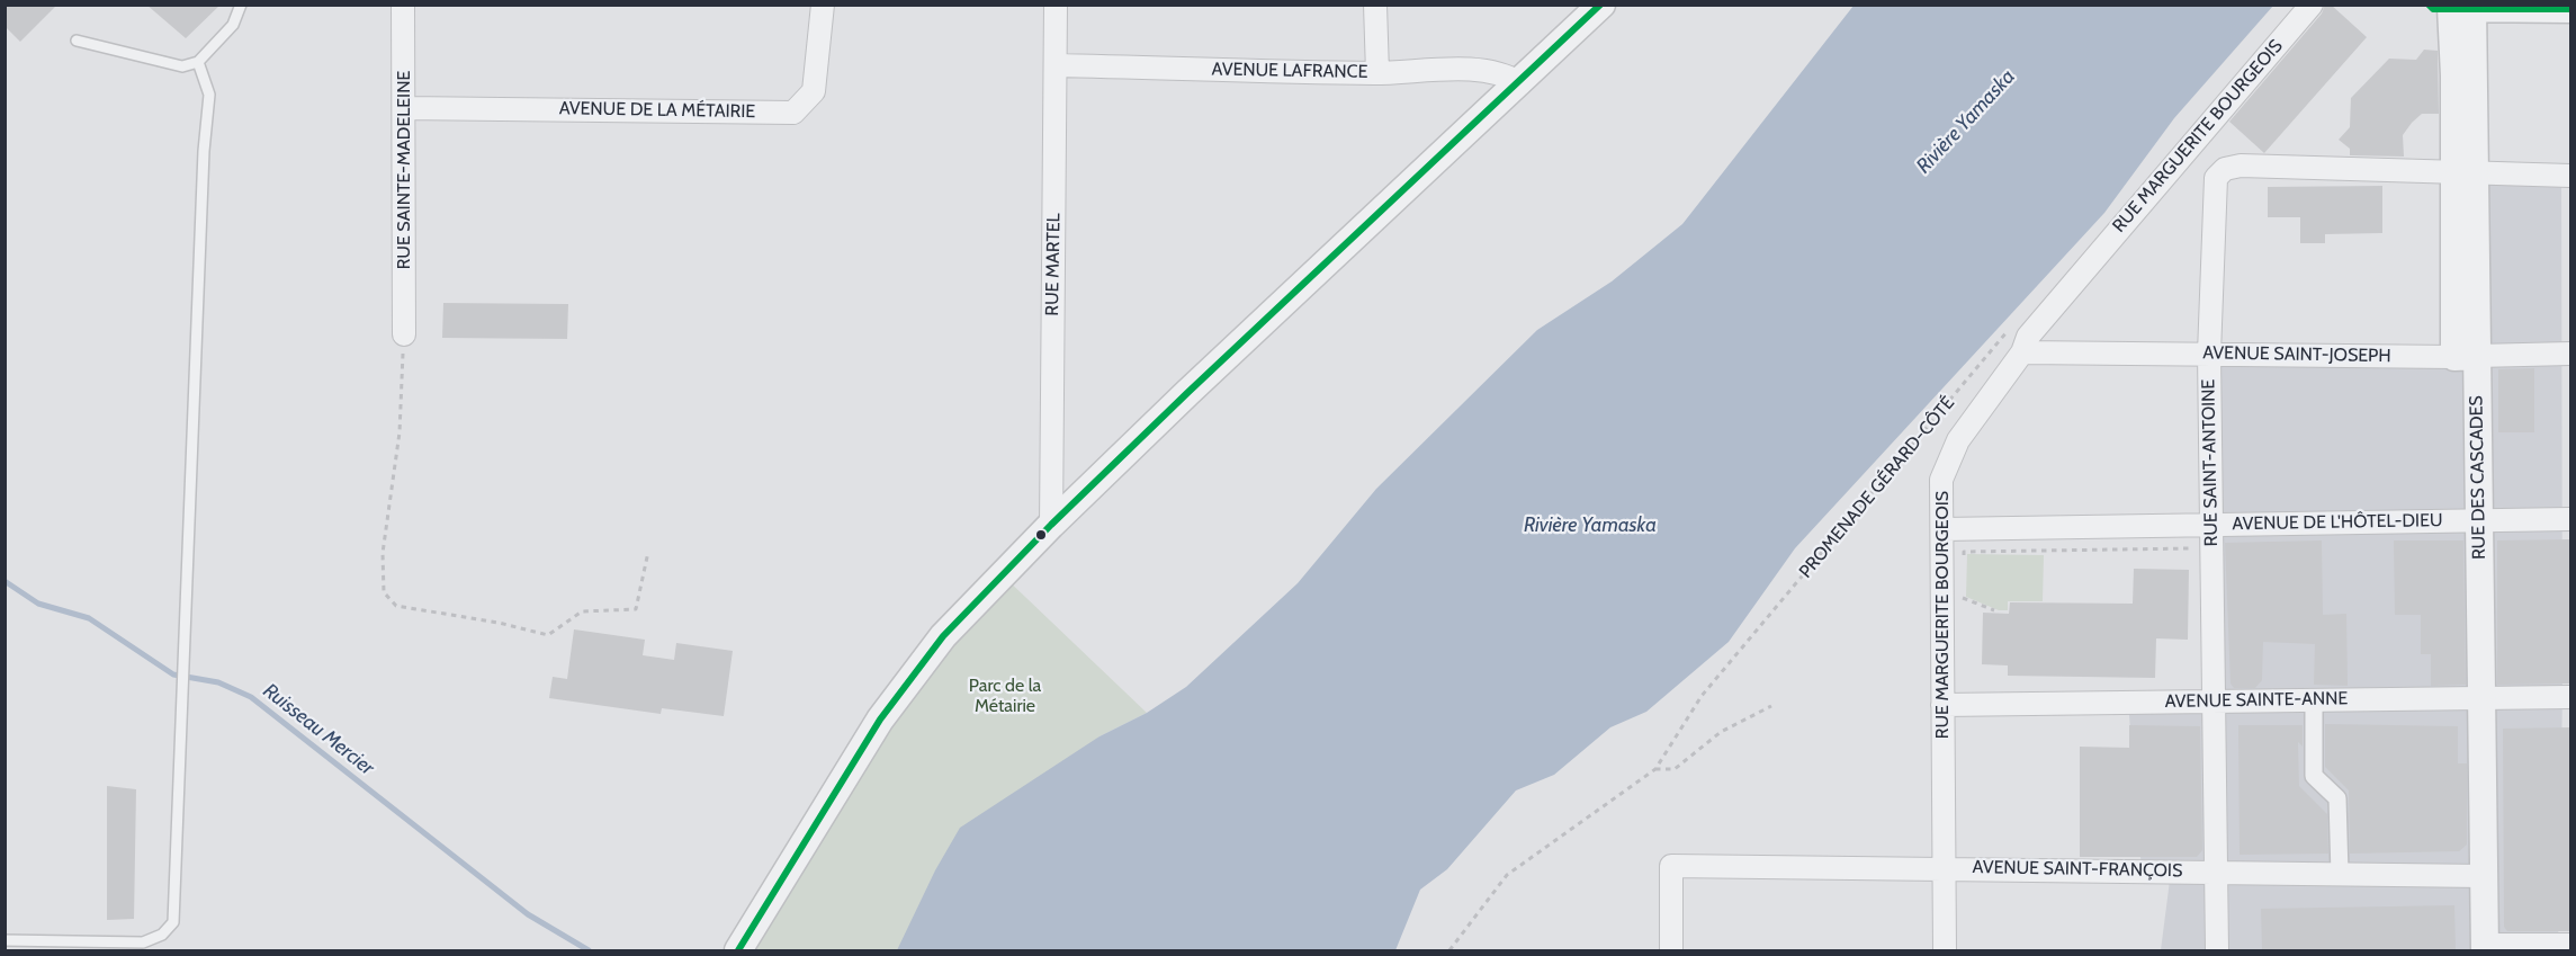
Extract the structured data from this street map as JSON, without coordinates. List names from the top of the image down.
{
  "streets": {
    "street": [
      "AVENUE LAFRANCE",
      "AVENUE DE LA MÉTAIRIE",
      "RUE MARGUERITE BOURGEOIS",
      "RUE SAINTE-MADELEINE",
      "RUE MARTEL",
      "AVENUE SAINT-JOSEPH",
      "RUE SAINT-ANTOINE",
      "RUE DES CASCADES",
      "AVENUE DE L'HÔTEL-DIEU",
      "AVENUE SAINTE-ANNE",
      "AVENUE SAINT-FRANÇOIS"
    ],
    "path": ["PROMENADE GÉRARD-CÔTÉ"]
  },
  "crossings": [
    ["AVENUE LAFRANCE", "RUE MARTEL"],
    ["AVENUE DE LA MÉTAIRIE", "RUE SAINTE-MADELEINE"],
    ["RUE MARGUERITE BOURGEOIS", "AVENUE SAINT-JOSEPH"],
    ["RUE MARGUERITE BOURGEOIS", "AVENUE DE L'HÔTEL-DIEU"],
    ["RUE MARGUERITE BOURGEOIS", "AVENUE SAINTE-ANNE"],
    ["RUE MARGUERITE BOURGEOIS", "AVENUE SAINT-FRANÇOIS"],
    ["AVENUE SAINT-JOSEPH", "RUE SAINT-ANTOINE"],
    ["AVENUE SAINT-JOSEPH", "RUE DES CASCADES"],
    ["RUE SAINT-ANTOINE", "RUE DES CASCADES"],
    ["RUE SAINT-ANTOINE", "AVENUE DE L'HÔTEL-DIEU"],
    ["RUE SAINT-ANTOINE", "AVENUE SAINTE-ANNE"],
    ["RUE SAINT-ANTOINE", "AVENUE SAINT-FRANÇOIS"],
    ["RUE DES CASCADES", "AVENUE DE L'HÔTEL-DIEU"],
    ["RUE DES CASCADES", "AVENUE SAINTE-ANNE"],
    ["RUE DES CASCADES", "AVENUE SAINT-FRANÇOIS"]
  ],
  "water": ["Rivière Yamaska", "Ruisseau Mercier"],
  "parks": ["Parc de la Métairie"]
}
